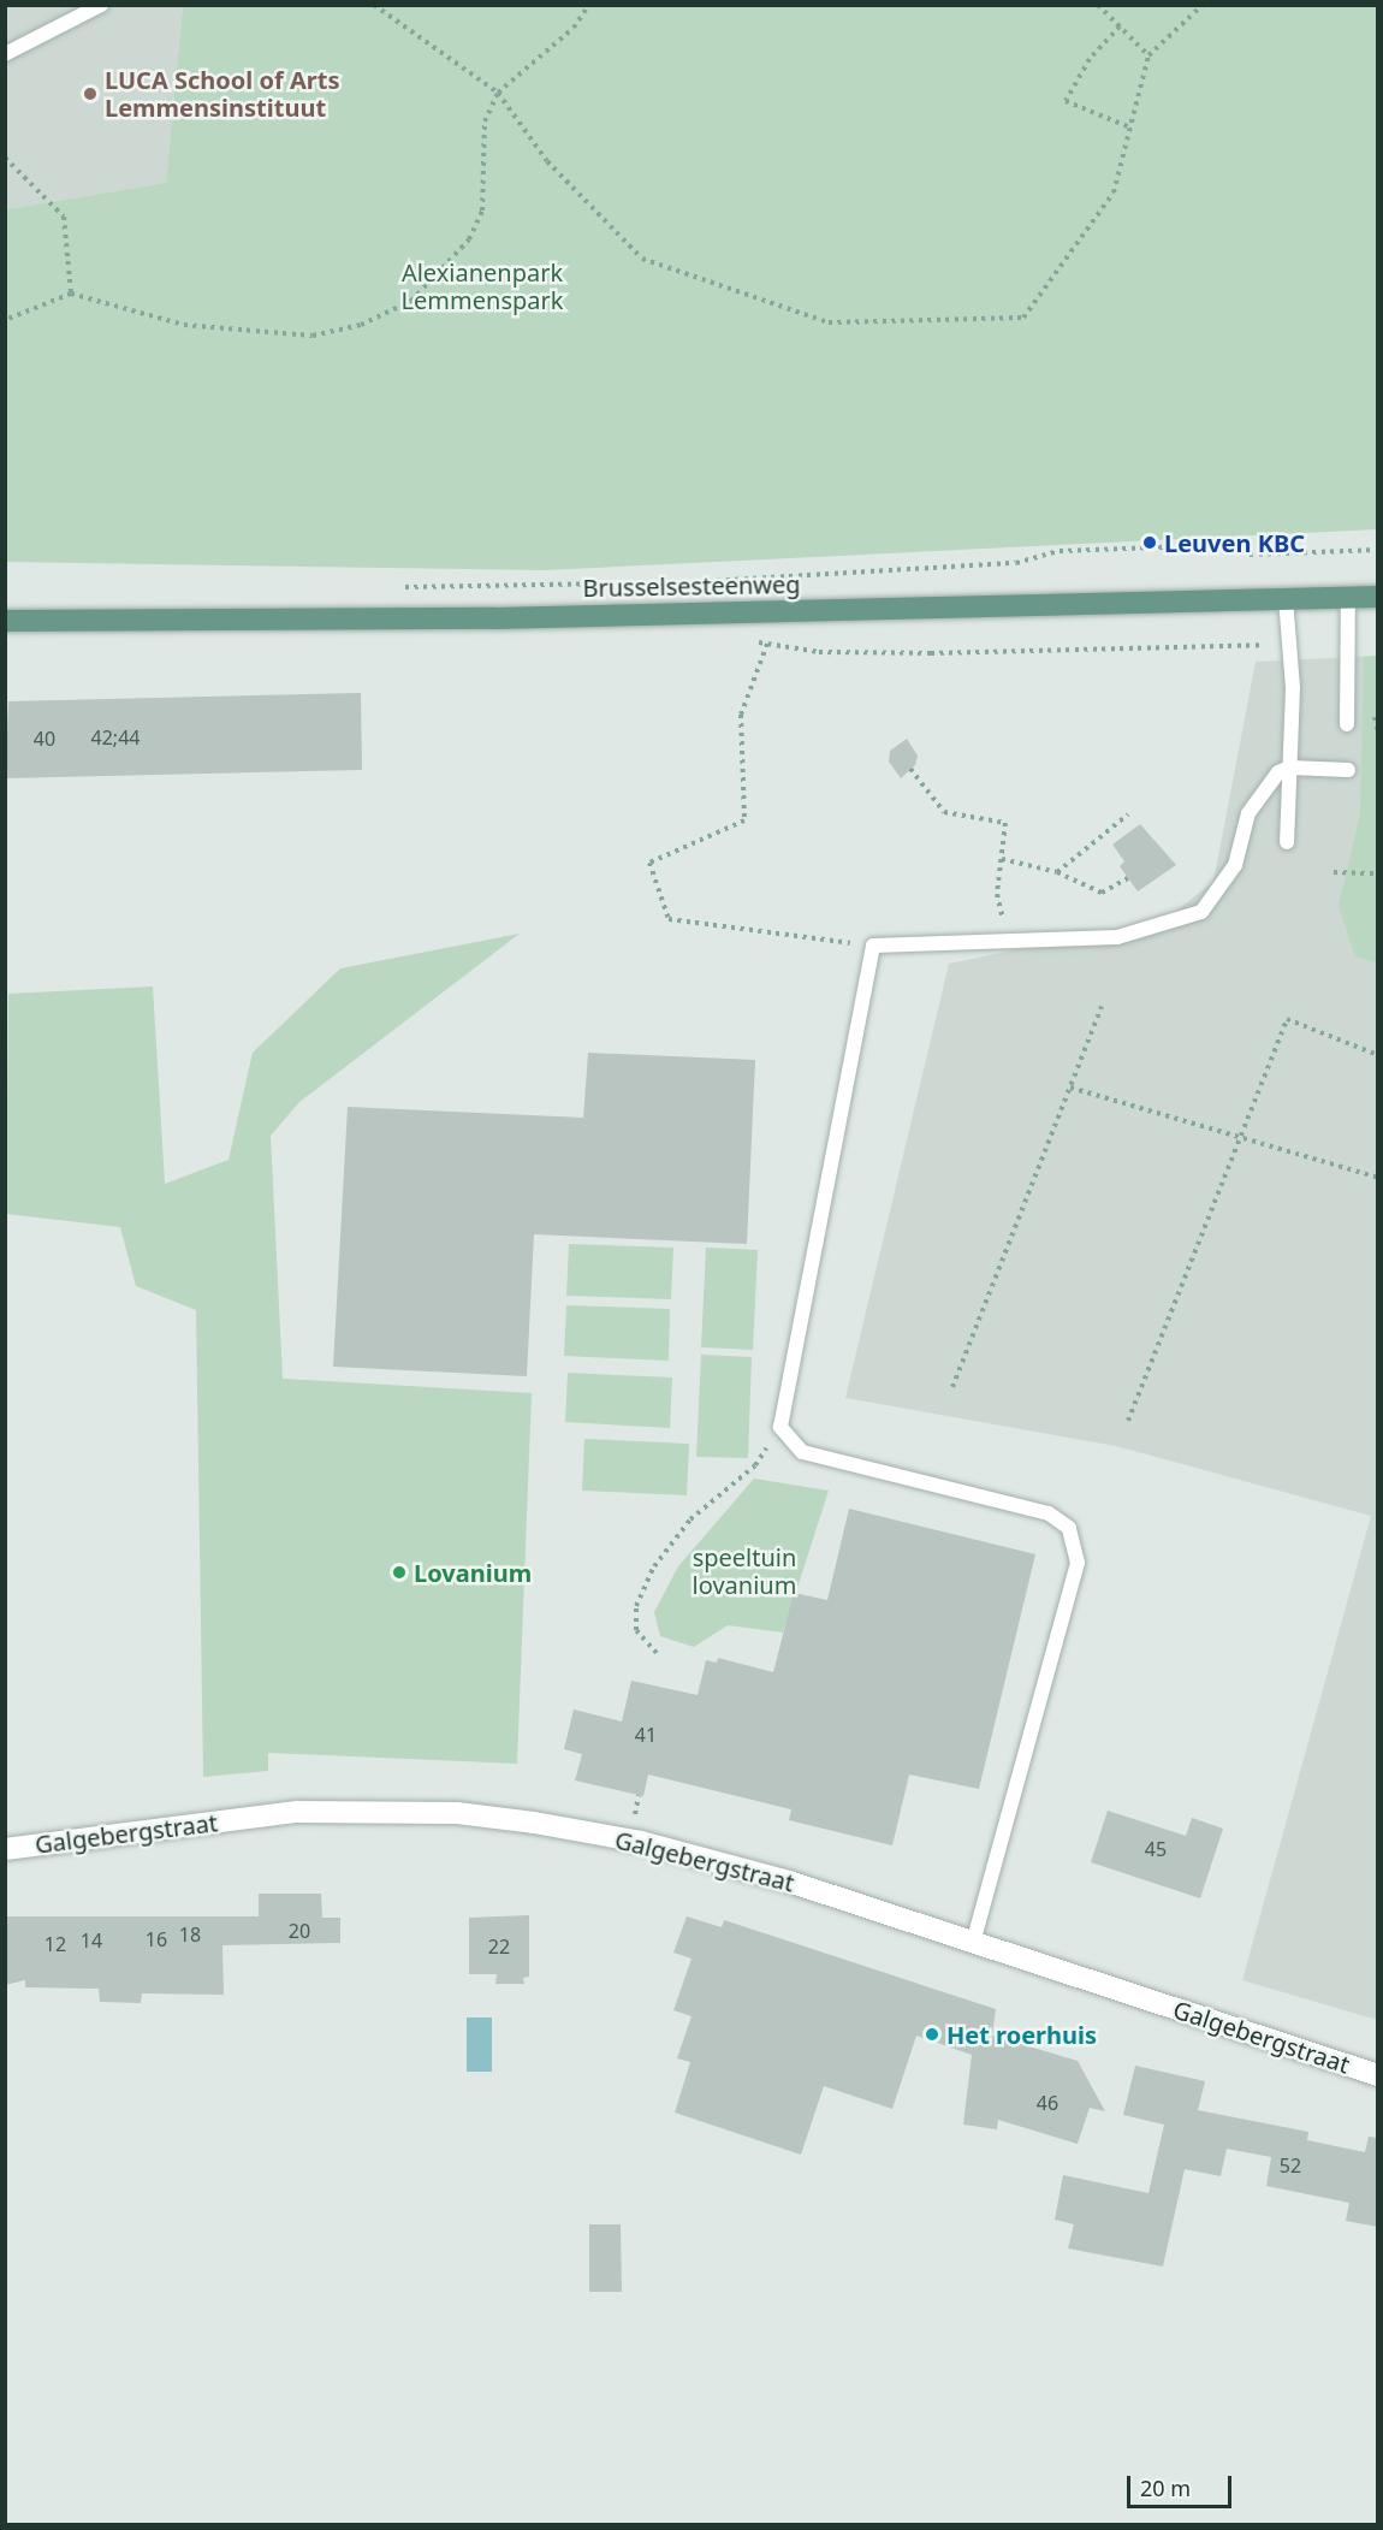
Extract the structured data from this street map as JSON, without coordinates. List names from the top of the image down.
{
  "streets": {
    "main road": ["Brusselsesteenweg"],
    "street": ["Galgebergstraat"]
  },
  "parks": ["Alexianenpark Lemmenspark", "speeltuin lovanium"],
  "places": [
    "LUCA School of Arts Lemmensinstituut",
    "Leuven KBC",
    "Lovanium",
    "Het roerhuis"
  ],
  "house_numbers": [
    "42;44",
    "40",
    "41",
    "45",
    "20",
    "18",
    "16",
    "14",
    "12",
    "22",
    "46",
    "52"
  ],
  "scale_bar": "20 m"
}
